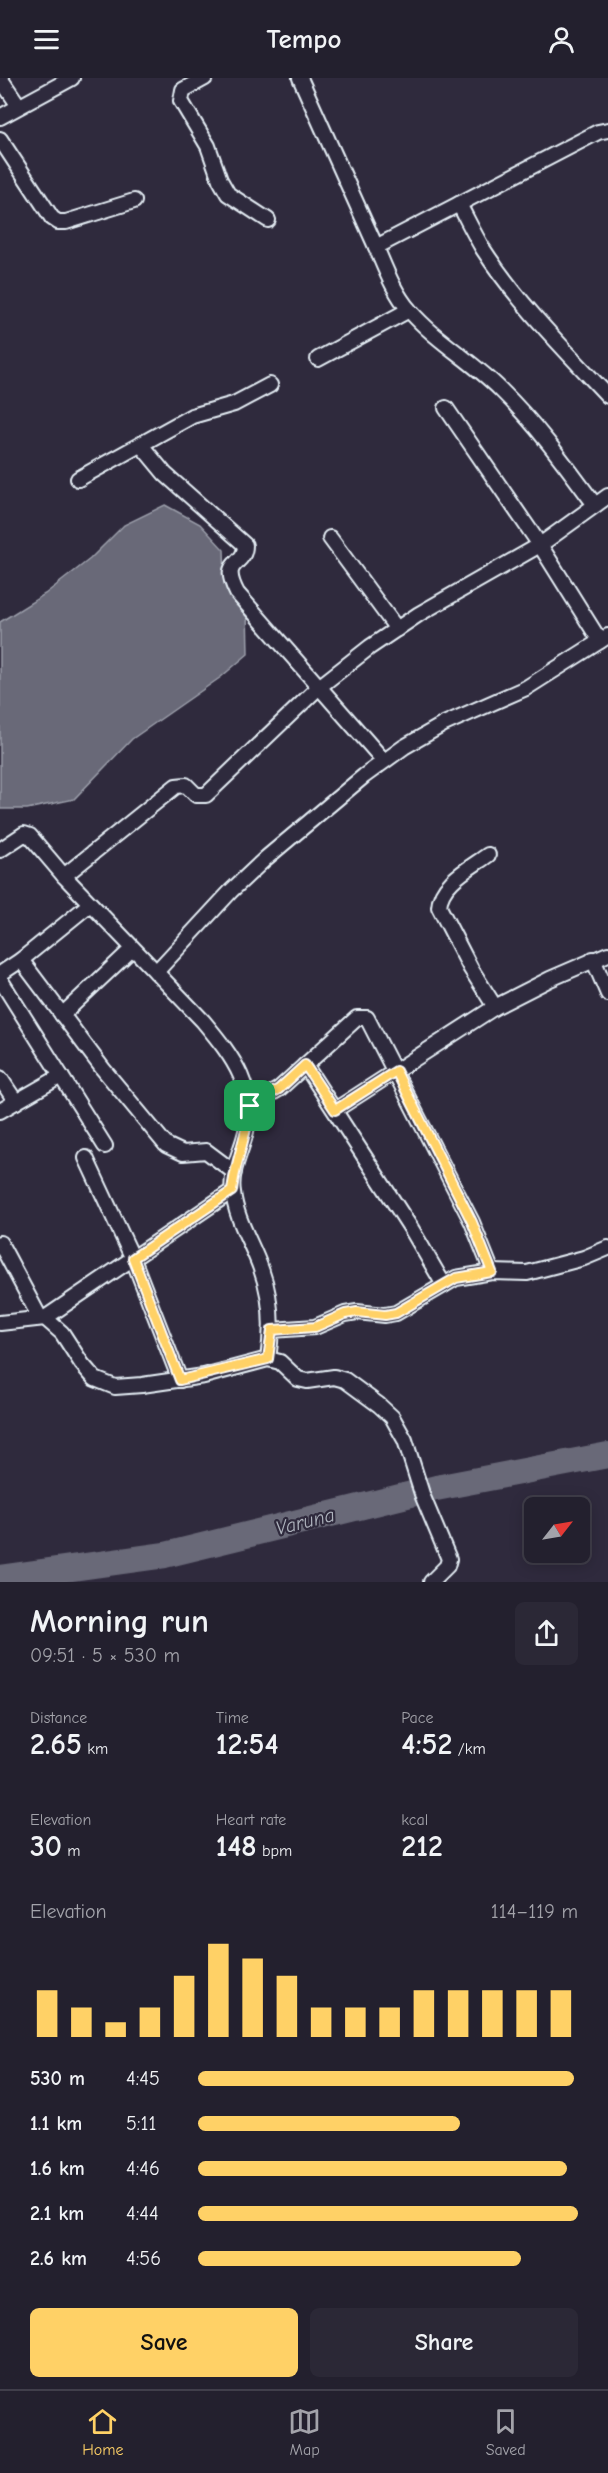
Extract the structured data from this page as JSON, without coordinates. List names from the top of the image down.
{
  "water": ["Varuna"],
  "north": "top right",
  "page": {
    "header": "Tempo",
    "heading": ["Morning run", "09:51 · 5 × 530 m"],
    "stats": [
      ["Distance", "2.65 km"],
      ["Time", "12:54"],
      ["Pace", "4:52 /km"],
      ["Elevation", "30 m"],
      ["Heart rate", "148 bpm"],
      ["kcal", "212"]
    ],
    "chart": ["Elevation", "114–119 m"],
    "list": [
      {
        "name": "530 m",
        "note": "4:45"
      },
      {
        "name": "1.1 km",
        "note": "5:11"
      },
      {
        "name": "1.6 km",
        "note": "4:46"
      },
      {
        "name": "2.1 km",
        "note": "4:44"
      },
      {
        "name": "2.6 km",
        "note": "4:56"
      }
    ],
    "buttons": ["Save", "Share"],
    "tabs": ["Home", "Map", "Saved"]
  }
}
